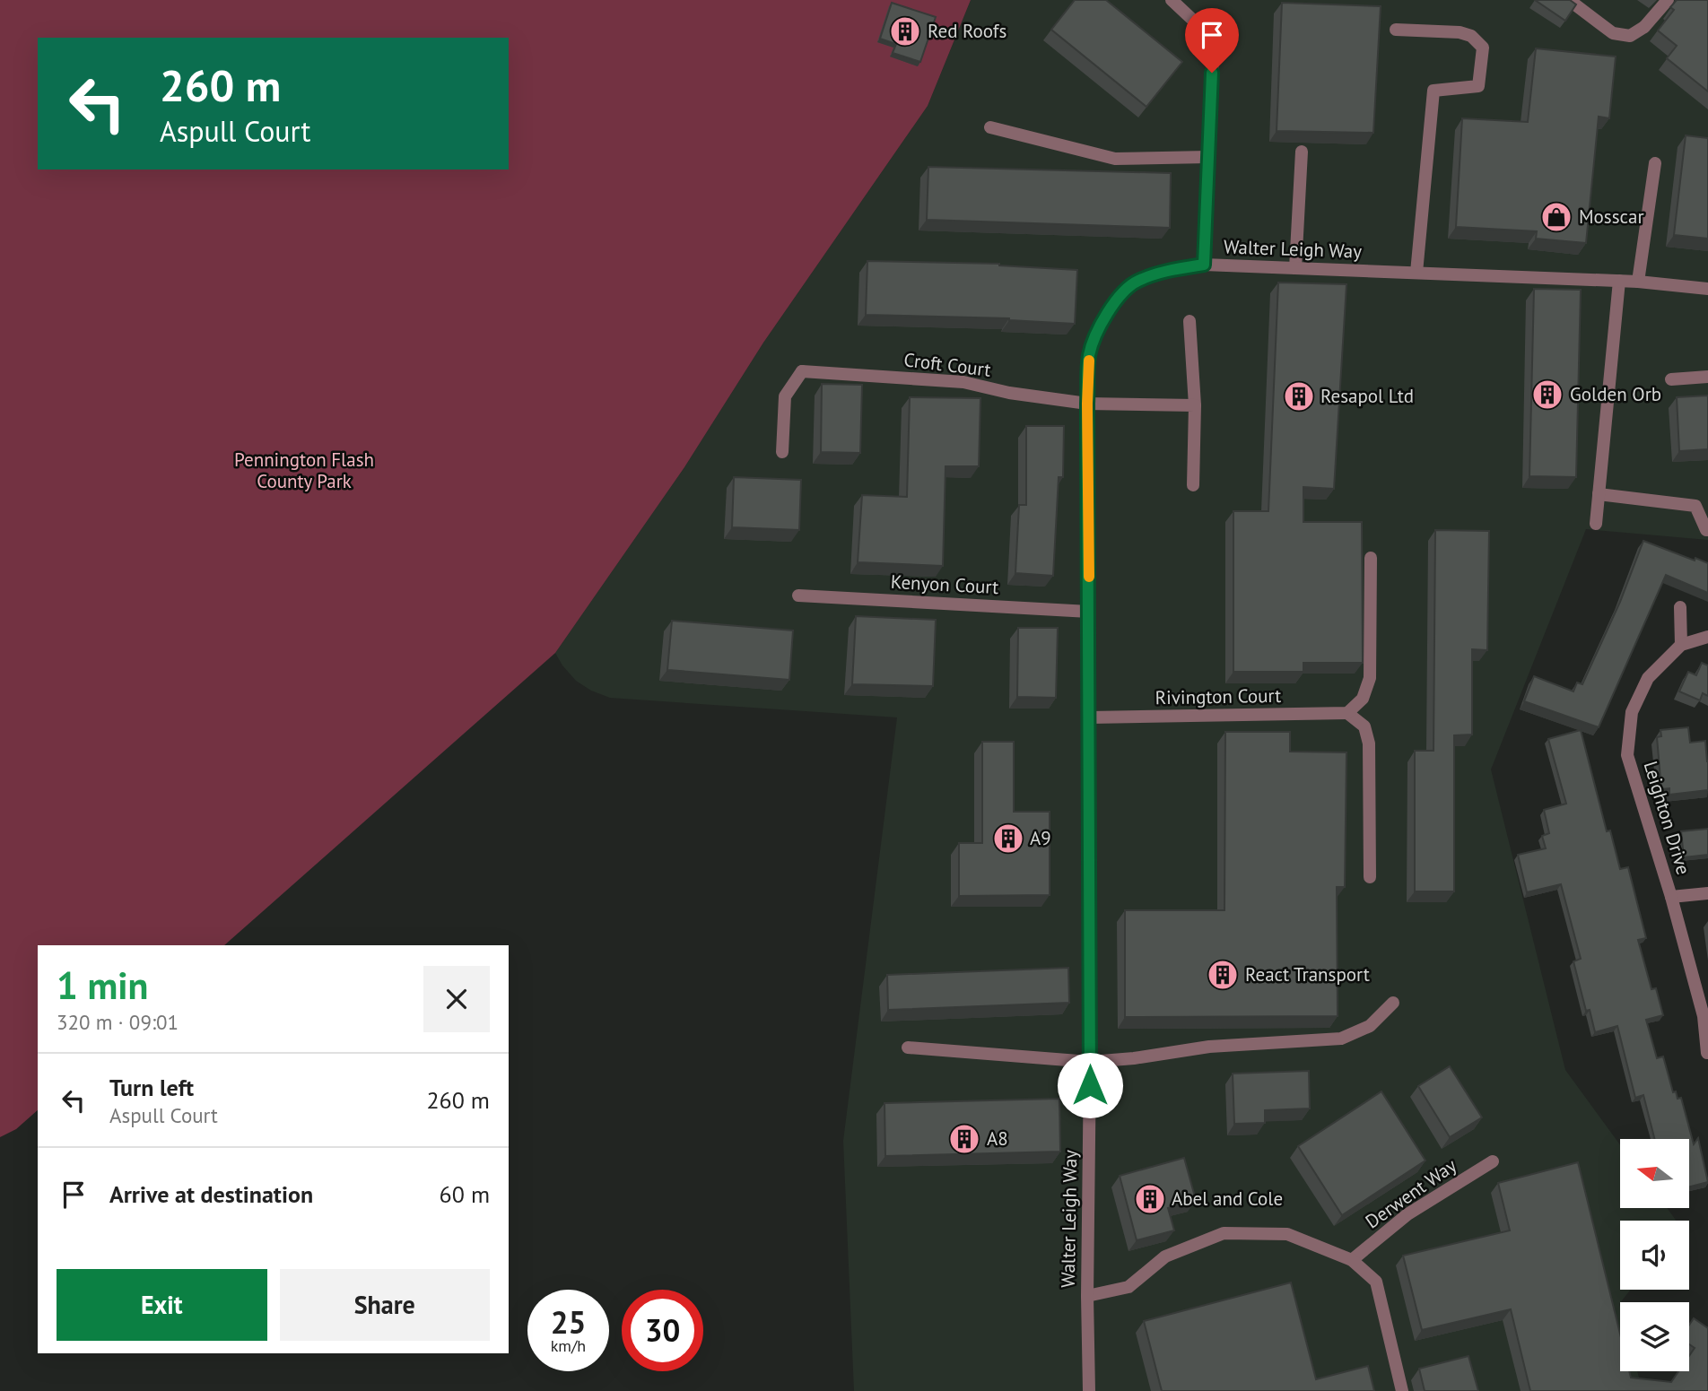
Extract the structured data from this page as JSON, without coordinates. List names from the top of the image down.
{
  "streets": {
    "street": [
      "Walter Leigh Way",
      "Croft Court",
      "Kenyon Court",
      "Rivington Court",
      "Leighton Drive",
      "Derwent Way"
    ]
  },
  "crossings": [
    ["Walter Leigh Way", "Croft Court"],
    ["Walter Leigh Way", "Kenyon Court"],
    ["Walter Leigh Way", "Rivington Court"]
  ],
  "parks": ["Pennington Flash County Park"],
  "places": {
    "building": [
      "Red Roofs",
      "Golden Orb",
      "Resapol Ltd",
      "A9",
      "React Transport",
      "A8",
      "Abel and Cole"
    ],
    "shop": ["Mosscar"]
  },
  "north": "left",
  "page": {
    "turn": ["260 m", "Aspull Court"],
    "heading": ["1 min", "320 m · 09:01"],
    "list": [
      {
        "name": "Turn left",
        "note": "Aspull Court",
        "value": "260 m"
      },
      {
        "name": "Arrive at destination",
        "value": "60 m"
      }
    ],
    "buttons": ["Exit", "Share"],
    "speed": "25 km/h",
    "limit": "30"
  }
}
